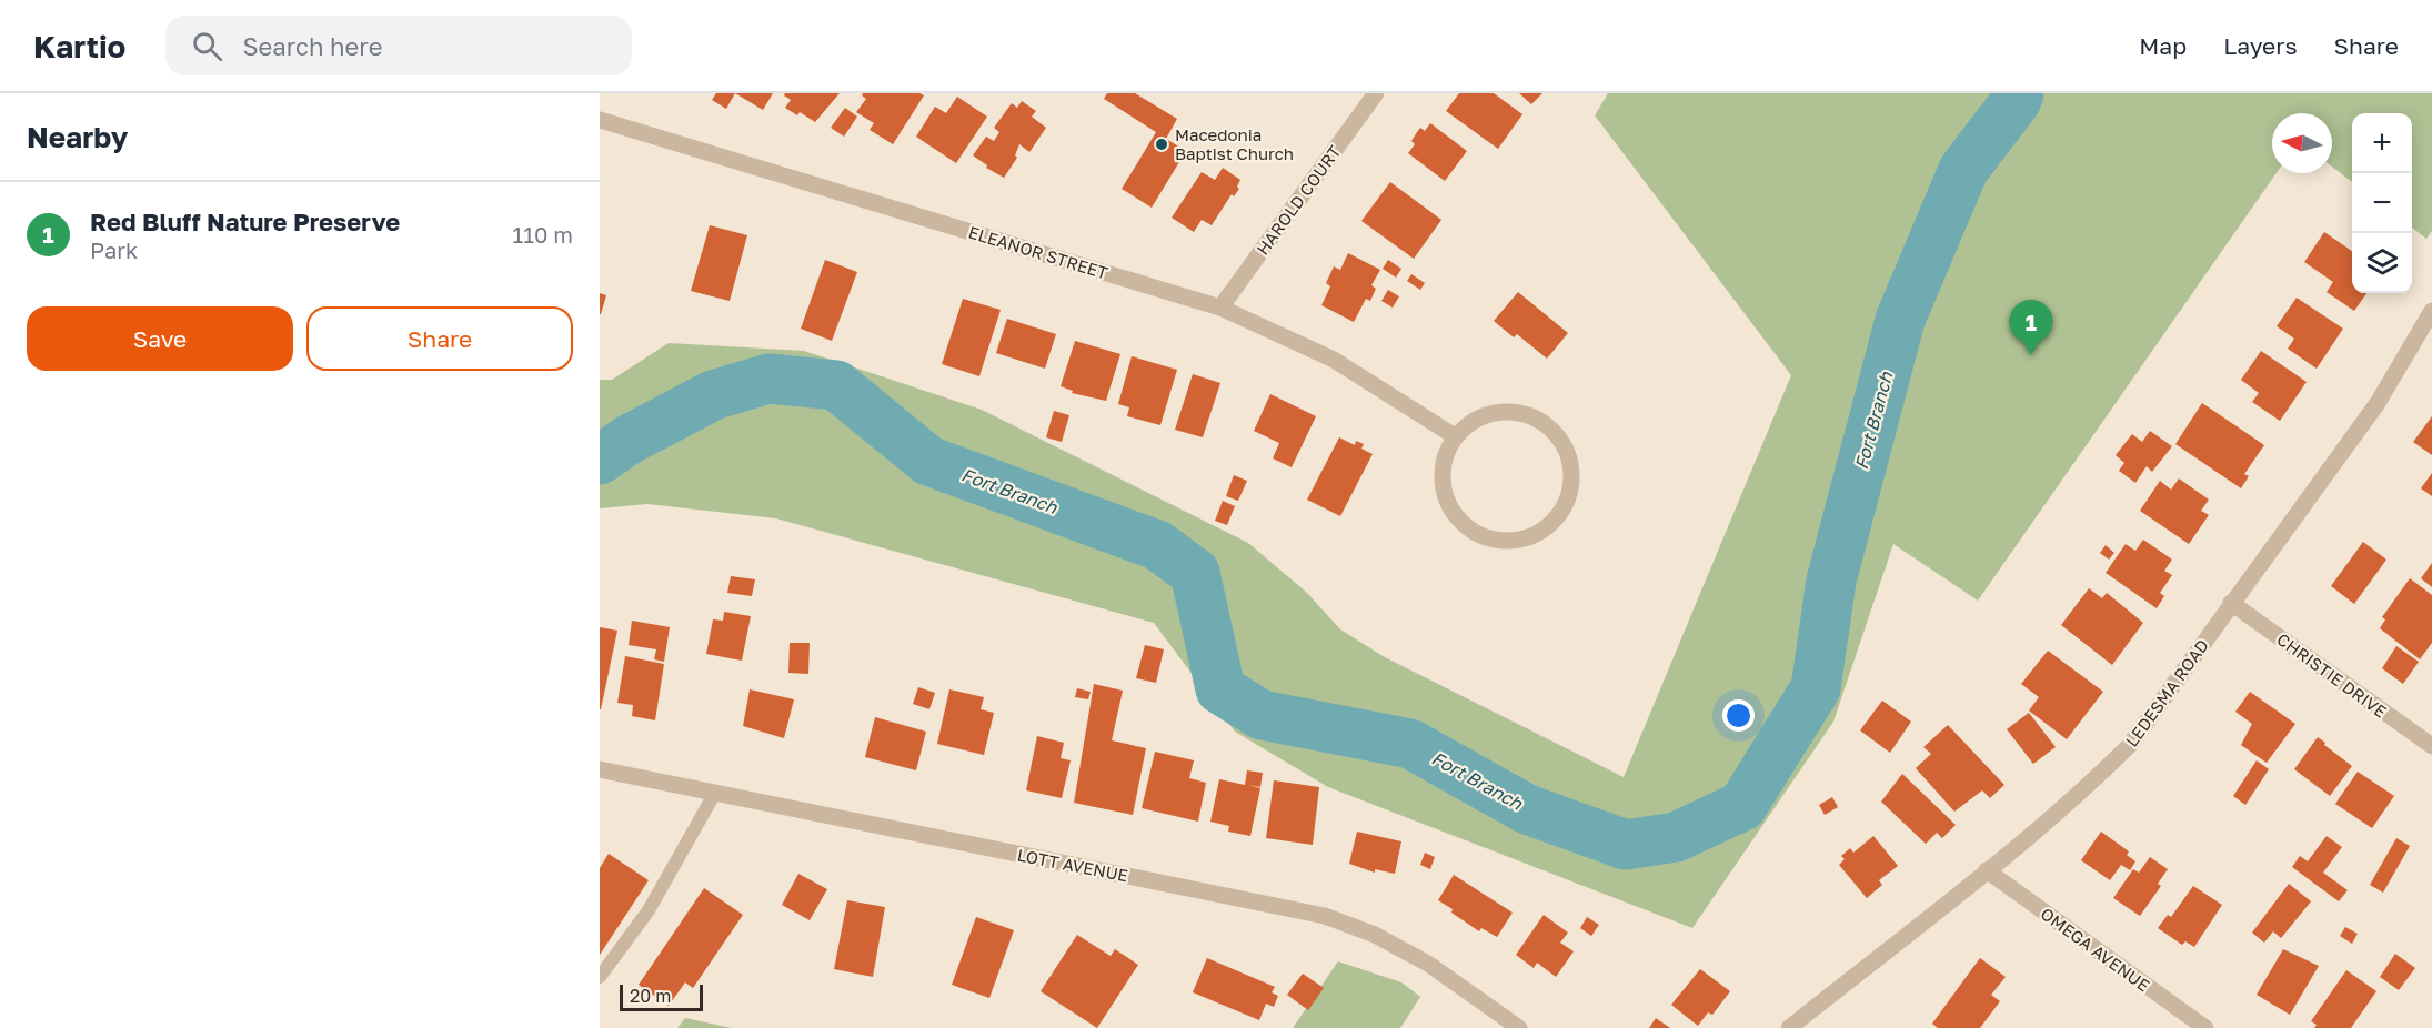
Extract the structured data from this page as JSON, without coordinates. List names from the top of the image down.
{
  "streets": {
    "street": [
      "HAROLD COURT",
      "ELEANOR STREET",
      "CHRISTIE DRIVE",
      "LEDESMA ROAD",
      "LOTT AVENUE",
      "OMEGA AVENUE"
    ]
  },
  "crossings": [
    ["HAROLD COURT", "ELEANOR STREET"],
    ["CHRISTIE DRIVE", "LEDESMA ROAD"],
    ["LEDESMA ROAD", "OMEGA AVENUE"]
  ],
  "water": ["Fort Branch"],
  "places": ["Macedonia Baptist Church"],
  "scale_bar": "20 m",
  "north": "left",
  "page": {
    "header": "Kartio",
    "search": "Search here",
    "nav": ["Map", "Layers", "Share"],
    "heading": "Nearby",
    "map_buttons": ["+", "−"],
    "list": [
      {
        "mark": "1",
        "name": "Red Bluff Nature Preserve",
        "note": "Park",
        "value": "110 m"
      }
    ],
    "buttons": ["Save", "Share"],
    "pins": "1",
    "scale": "20 m"
  }
}
